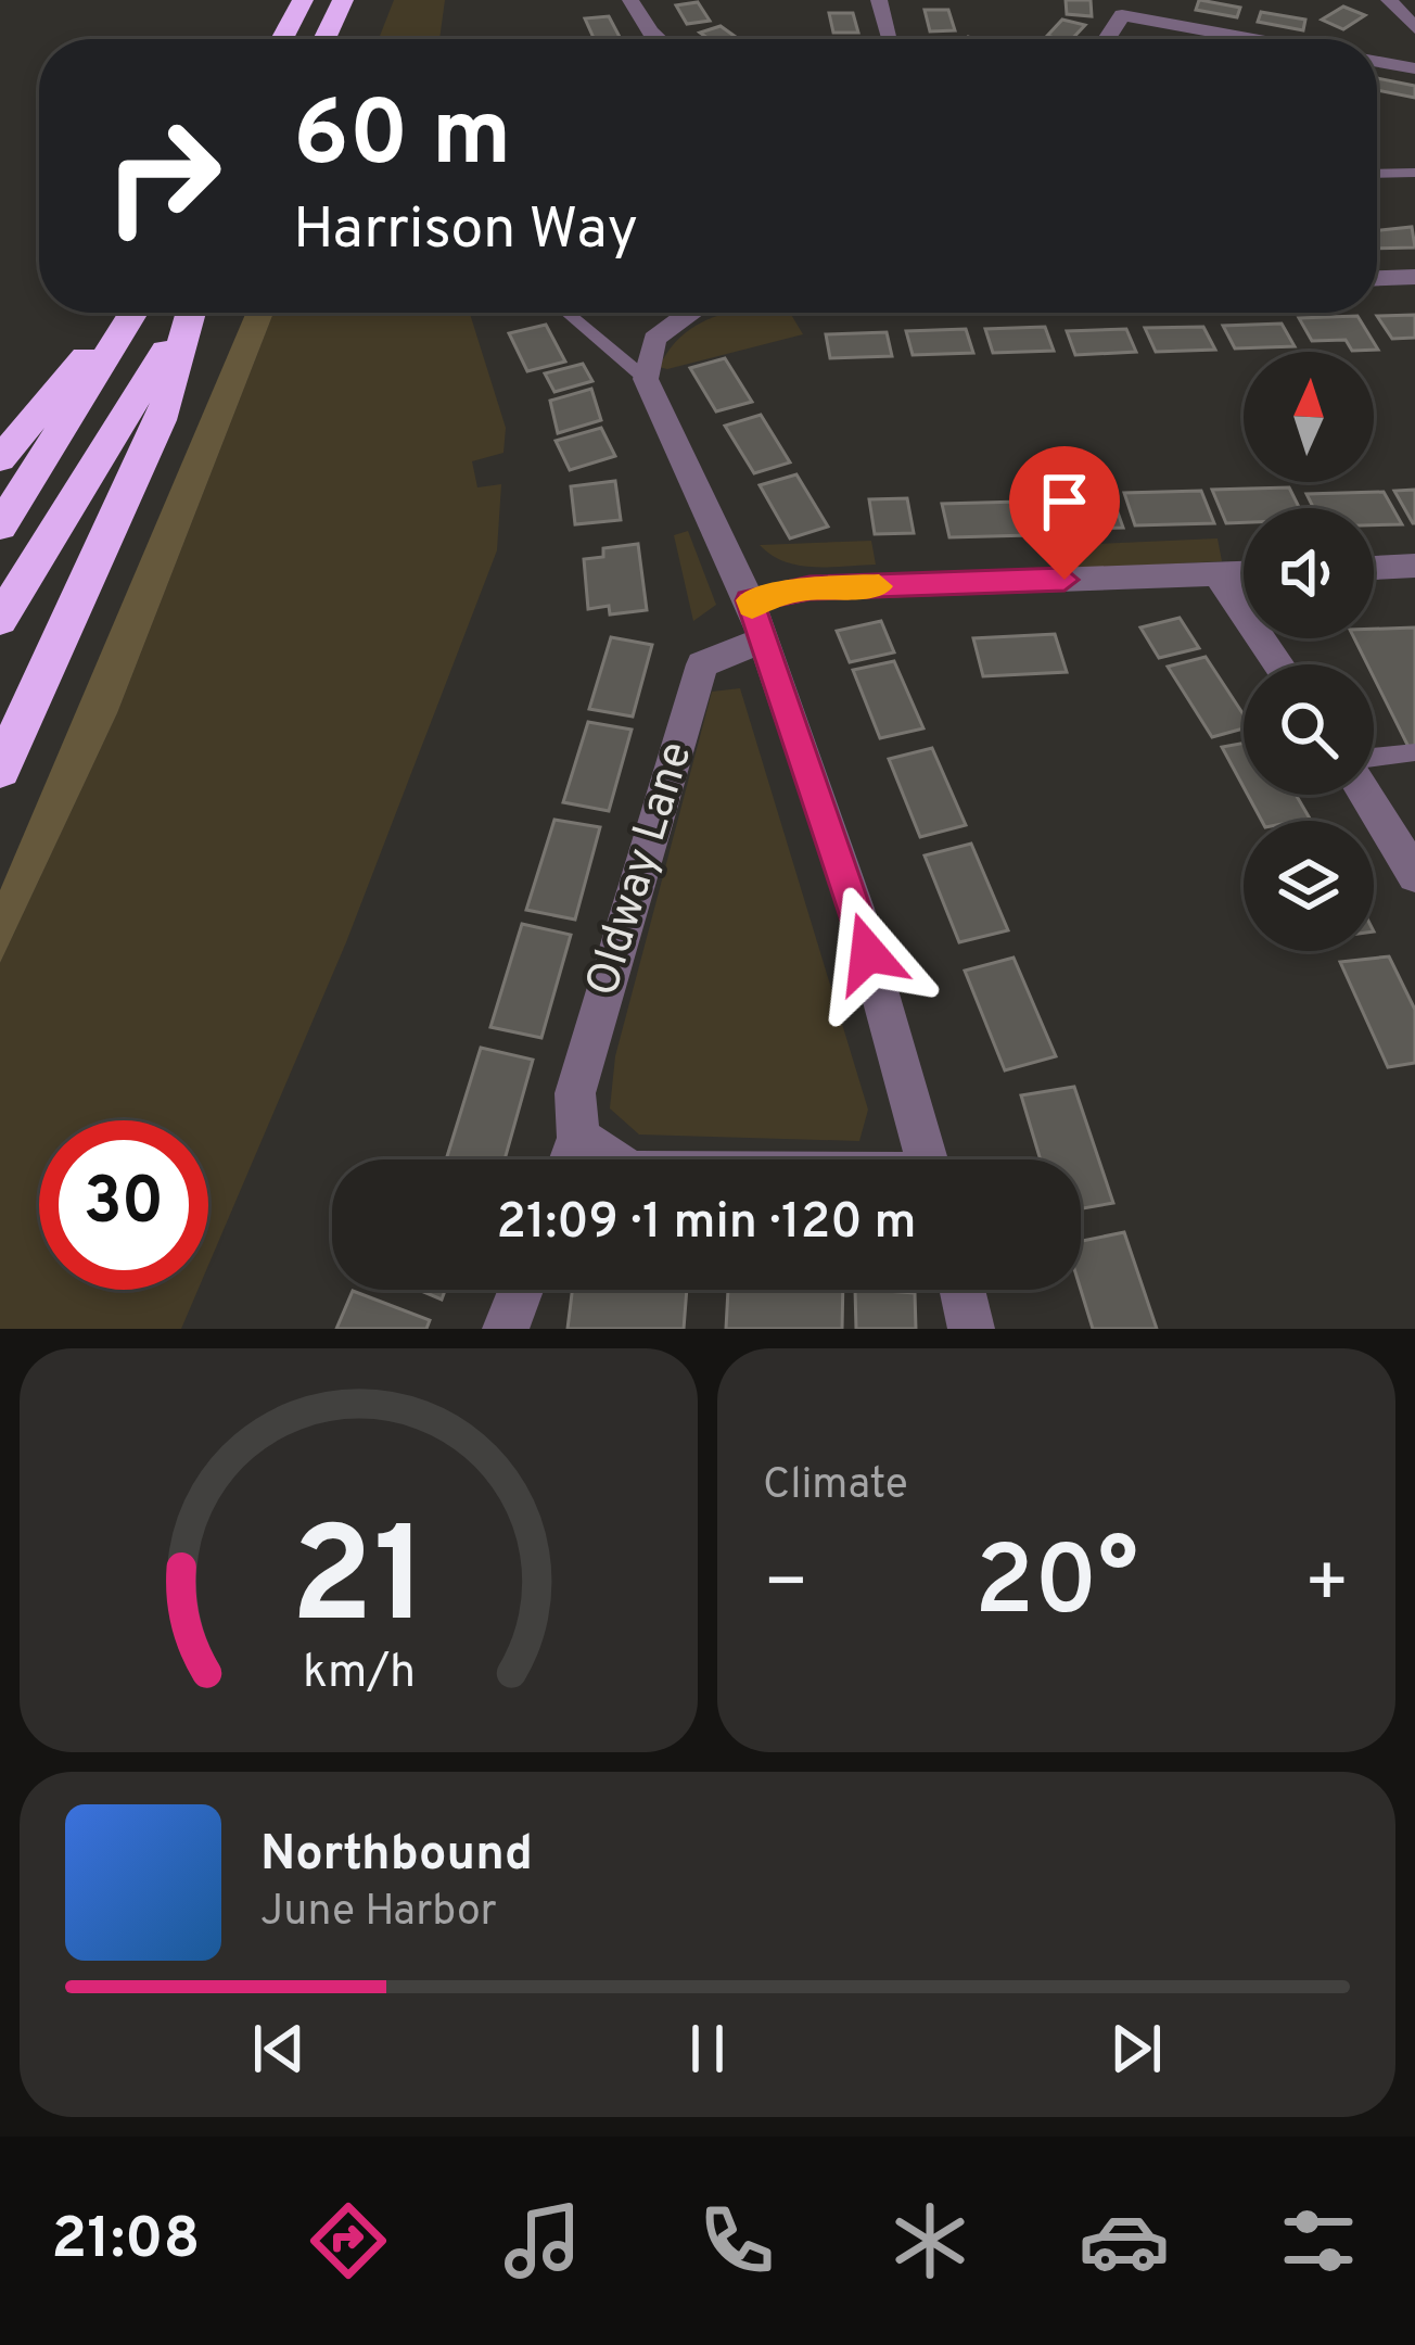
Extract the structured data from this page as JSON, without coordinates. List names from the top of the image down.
{
  "streets": {
    "street": ["Oldway Lane"]
  },
  "north": "top",
  "page": {
    "turn": ["60 m", "Harrison Way"],
    "limit": "30",
    "trip": "21:09 · 1 min · 120 m",
    "tile": "Climate",
    "heat": ["−", "20°", "+"],
    "song": ["Northbound", "June Harbor"],
    "tabs": "21:08",
    "gauge": ["21", "km/h"]
  }
}
